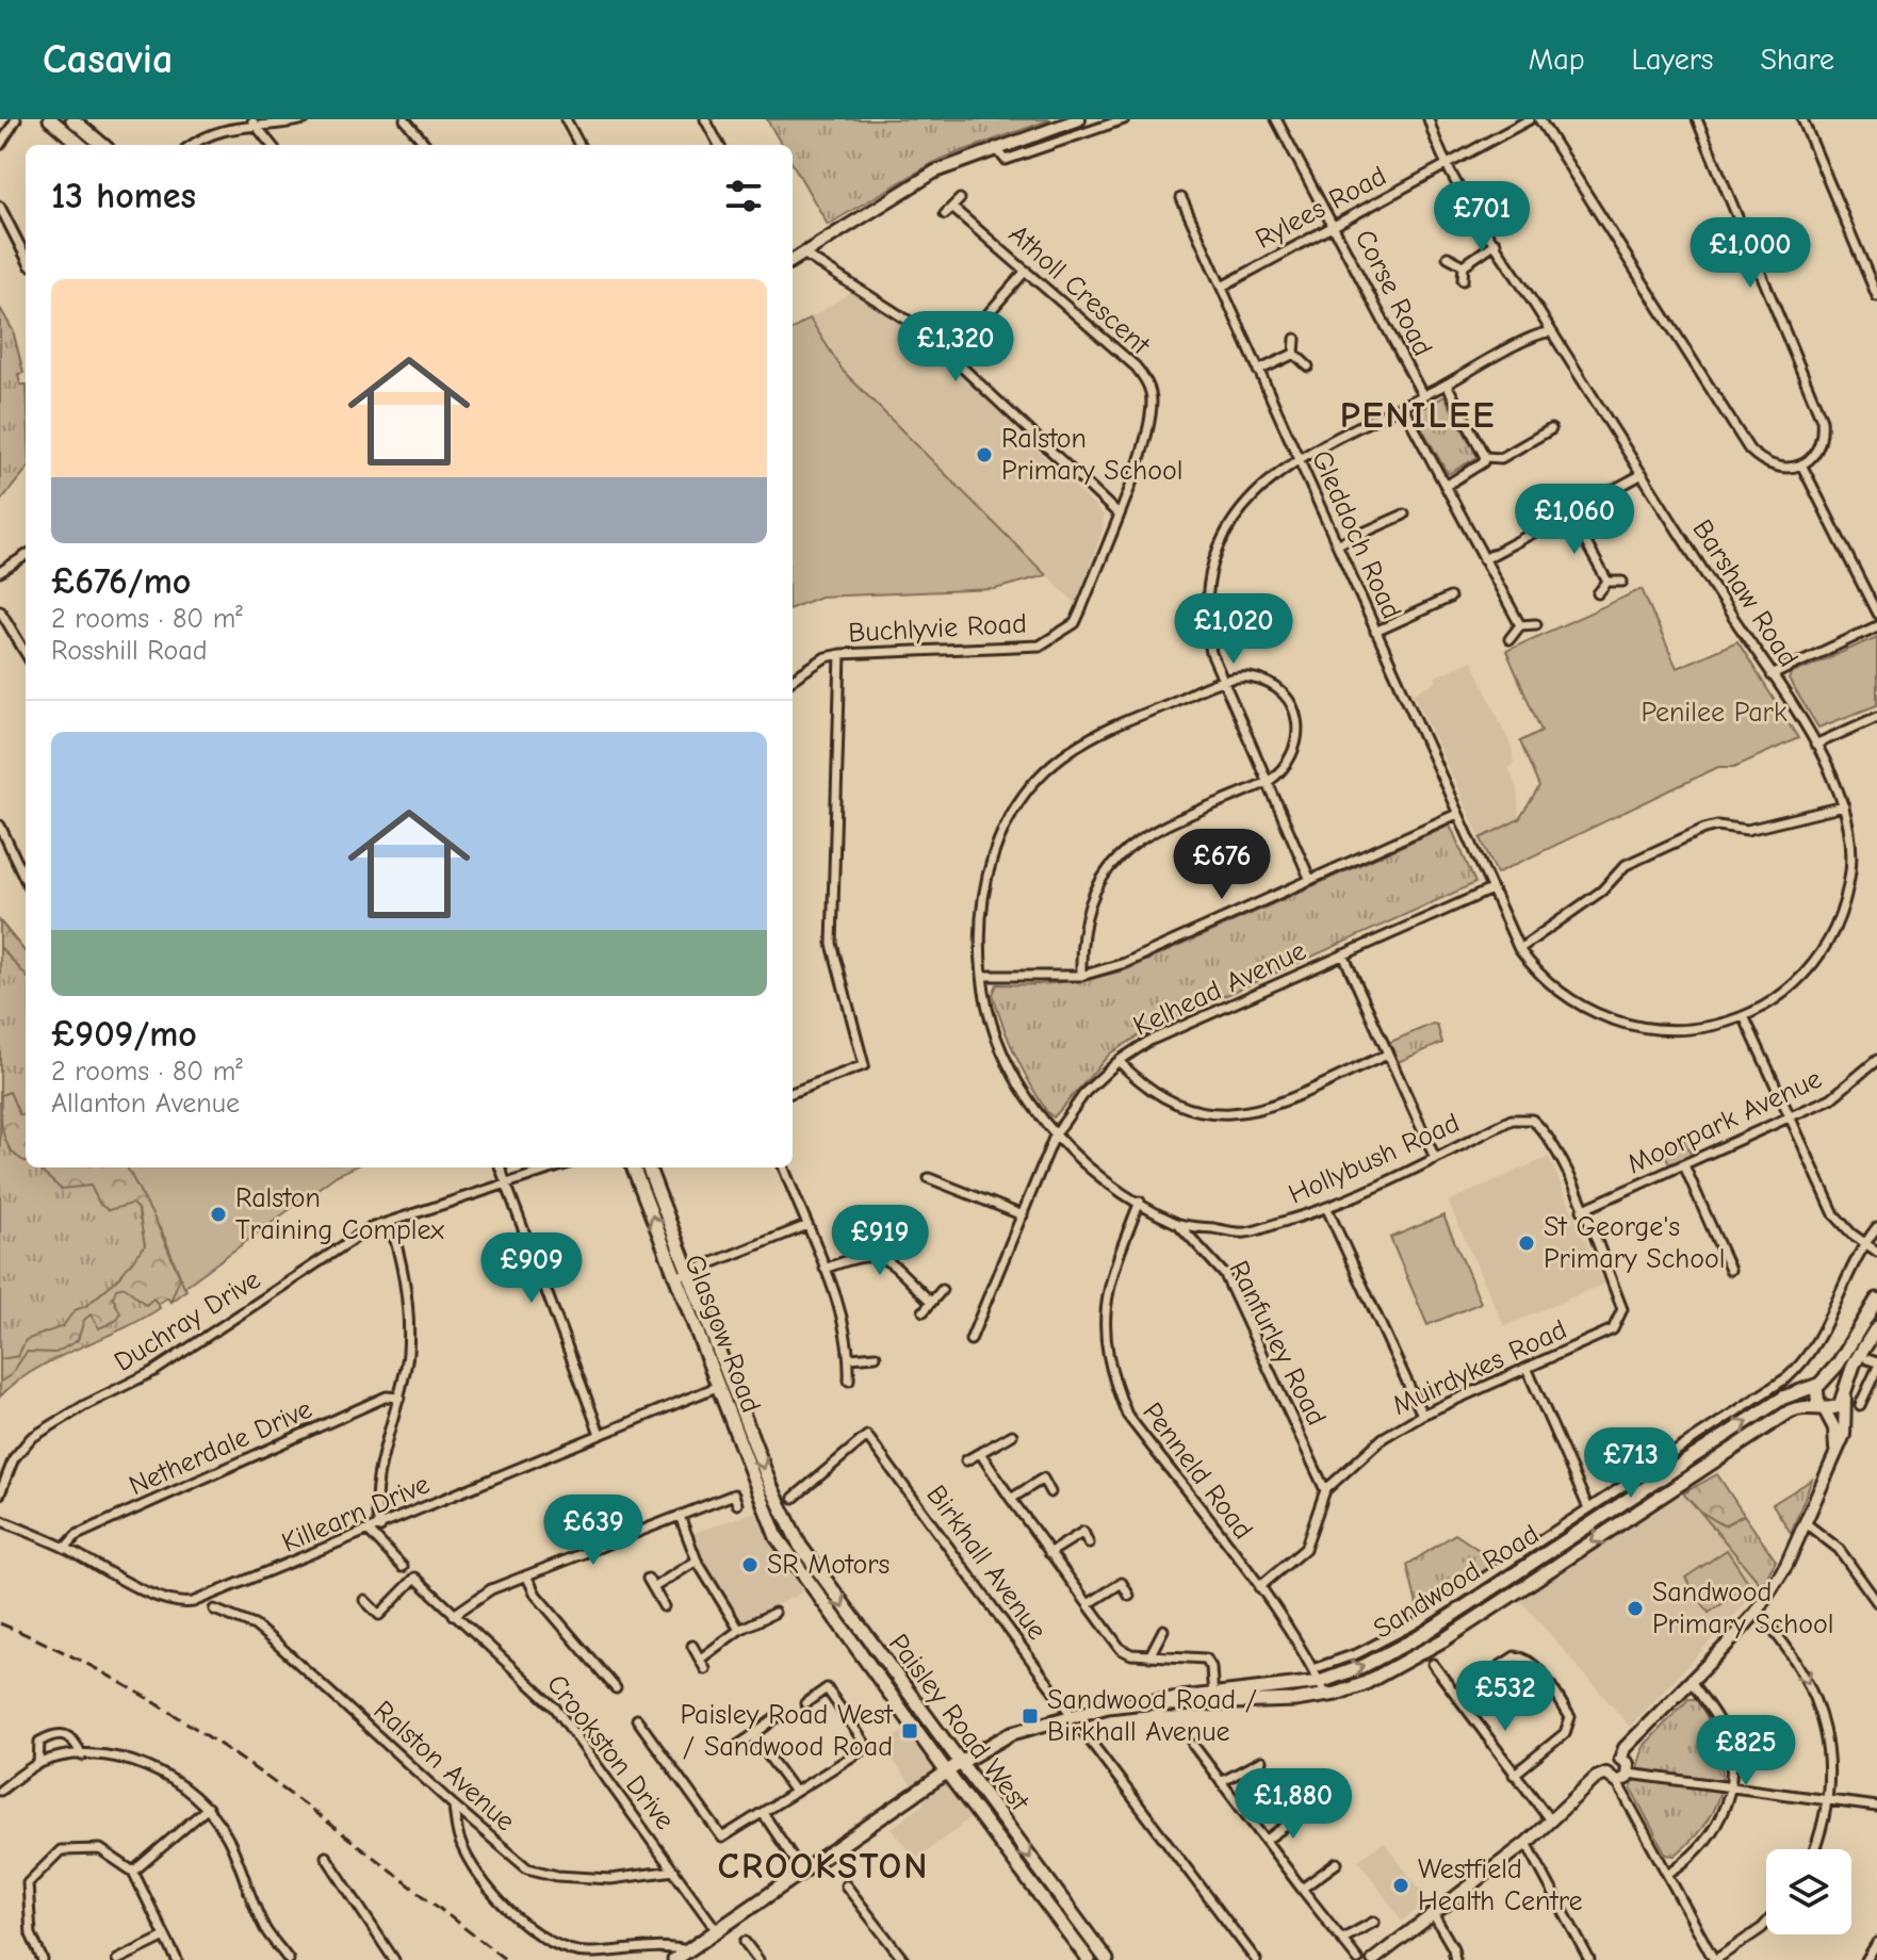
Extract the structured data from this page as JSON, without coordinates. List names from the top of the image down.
{
  "streets": {
    "main road": ["Glasgow Road", "Sandwood Road", "Paisley Road West"],
    "street": [
      "Rylees Road",
      "Atholl Crescent",
      "Corse Road",
      "Gleddoch Road",
      "Barshaw Road",
      "Buchlyvie Road",
      "Kelhead Avenue",
      "Moorpark Avenue",
      "Hollybush Road",
      "Duchray Drive",
      "Ranfurley Road",
      "Muirdykes Road",
      "Netherdale Drive",
      "Penneld Road",
      "Killearn Drive",
      "Birkhall Avenue",
      "Crookston Drive",
      "Ralston Avenue"
    ]
  },
  "crossings": [
    ["Rylees Road", "Corse Road"],
    ["Rylees Road", "Gleddoch Road"],
    ["Rylees Road", "Barshaw Road"],
    ["Atholl Crescent", "Buchlyvie Road"],
    ["Gleddoch Road", "Barshaw Road"],
    ["Gleddoch Road", "Kelhead Avenue"],
    ["Kelhead Avenue", "Hollybush Road"],
    ["Moorpark Avenue", "Hollybush Road"],
    ["Moorpark Avenue", "Muirdykes Road"],
    ["Hollybush Road", "Ranfurley Road"],
    ["Hollybush Road", "Muirdykes Road"],
    ["Hollybush Road", "Penneld Road"],
    ["Glasgow Road", "Killearn Drive"],
    ["Glasgow Road", "Paisley Road West"],
    ["Ranfurley Road", "Muirdykes Road"],
    ["Muirdykes Road", "Penneld Road"],
    ["Netherdale Drive", "Killearn Drive"],
    ["Penneld Road", "Sandwood Road"],
    ["Birkhall Avenue", "Sandwood Road"],
    ["Sandwood Road", "Paisley Road West"],
    ["Sandwood Road", "Crookston Drive"],
    ["Crookston Drive", "Ralston Avenue"]
  ],
  "districts": ["PENILEE", "CROOKSTON"],
  "parks": ["Penilee Park"],
  "places": {
    "other": [
      "Ralston Primary School",
      "Ralston Training Complex",
      "St George's Primary School",
      "SR Motors",
      "Sandwood Primary School",
      "Westfield Health Centre"
    ],
    "transit": ["Sandwood Road / Birkhall Avenue", "Paisley Road West / Sandwood Road"]
  },
  "page": {
    "header": "Casavia",
    "nav": ["Map", "Layers", "Share"],
    "heading": "13 homes",
    "price": [
      "£701",
      "£1,000",
      "£1,320",
      "£1,060",
      "£1,020",
      "£676",
      "£919",
      "£909",
      "£713",
      "£639",
      "£532",
      "£825",
      "£1,880"
    ],
    "list": [
      {
        "name": "£676/mo",
        "note": "2 rooms · 80 m² · Rosshill Road"
      },
      {
        "name": "£909/mo",
        "note": "2 rooms · 80 m² · Allanton Avenue"
      }
    ]
  }
}
